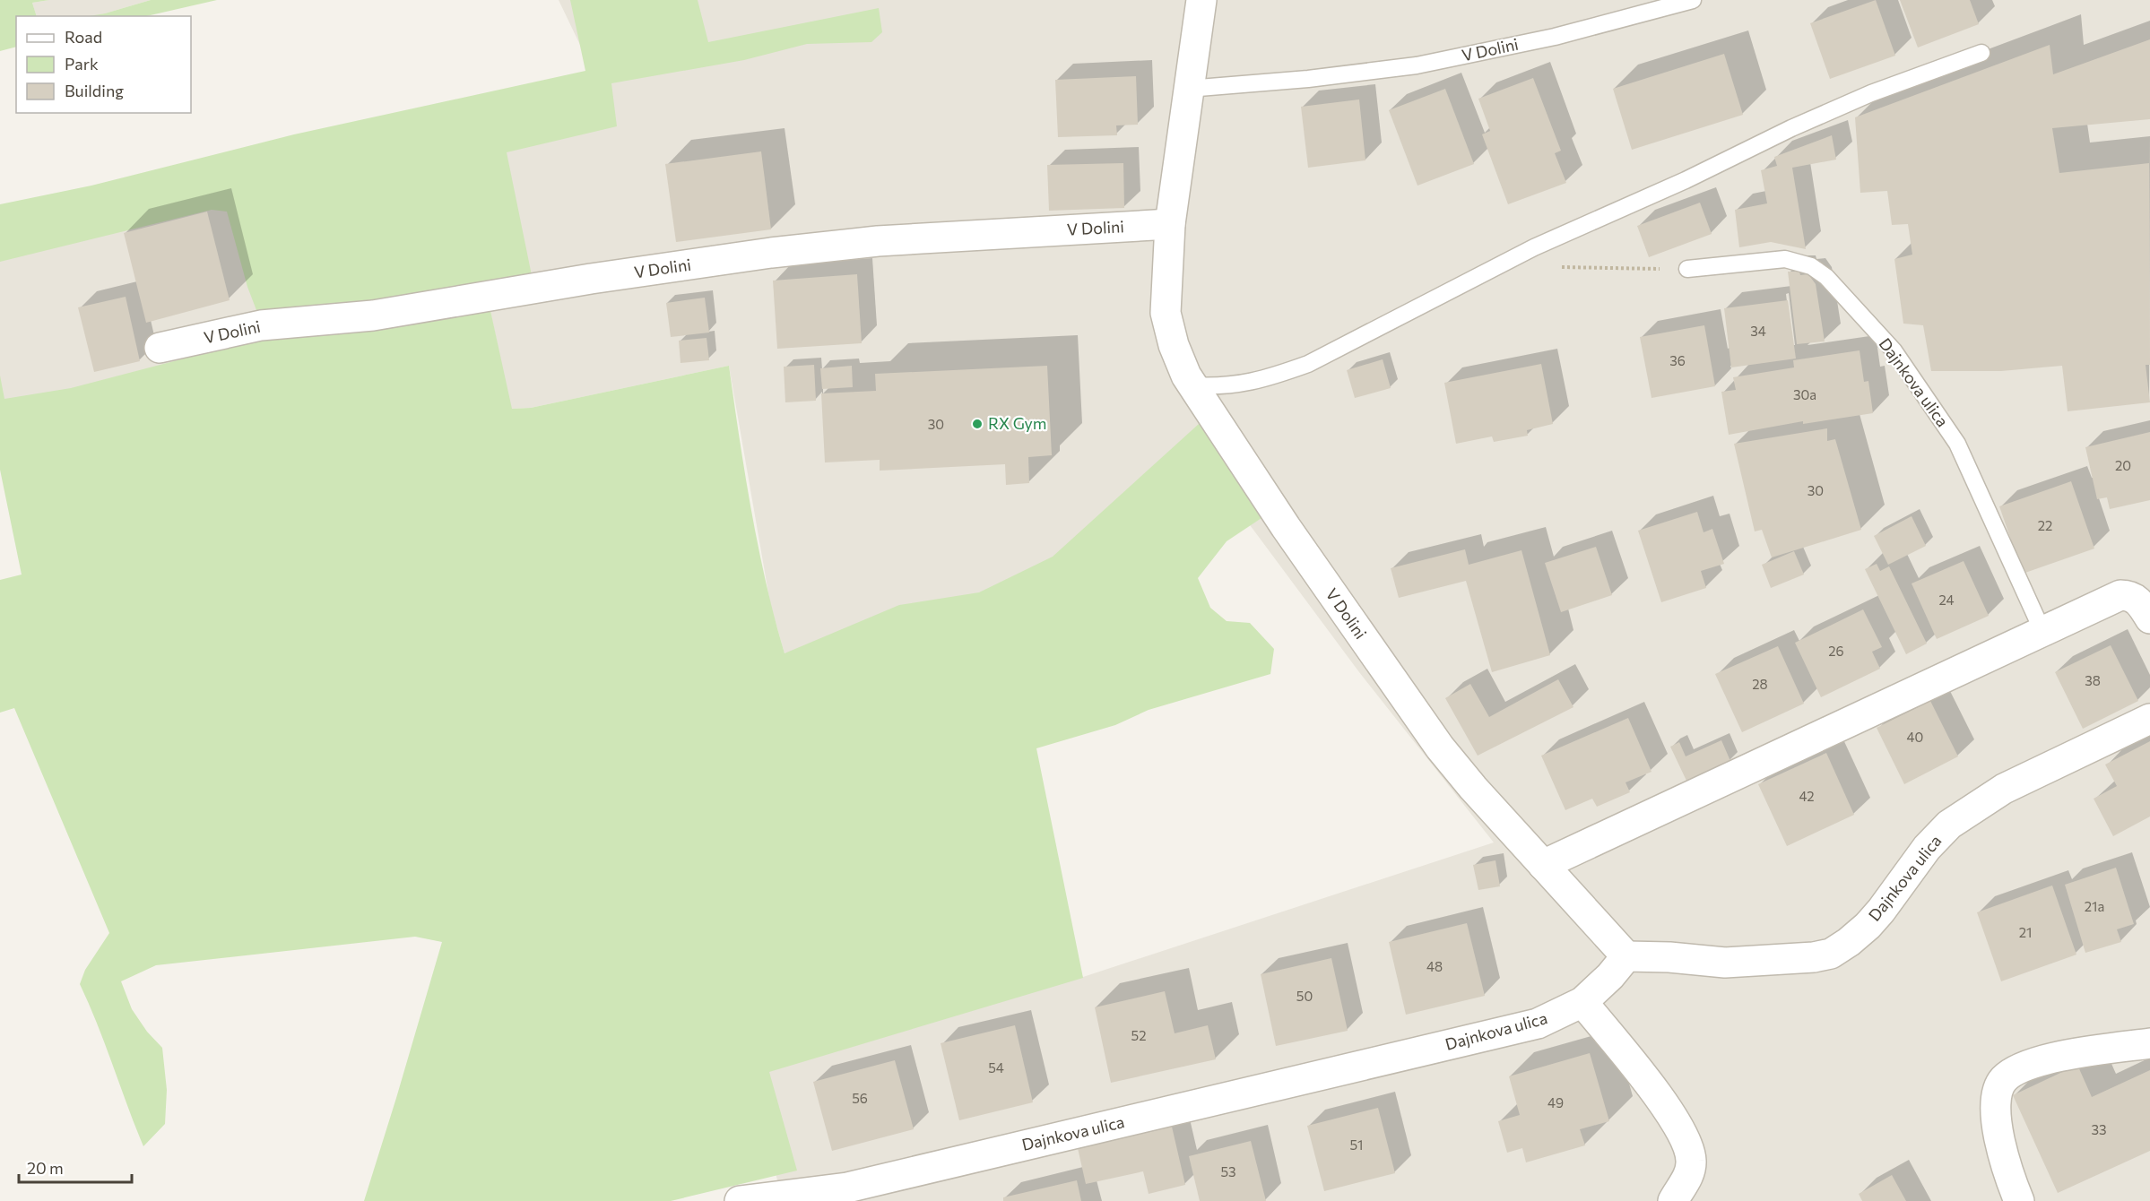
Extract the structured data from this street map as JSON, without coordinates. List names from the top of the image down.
{
  "streets": {
    "street": ["V Dolini", "Dajnkova ulica"]
  },
  "crossings": [
    ["V Dolini", "Dajnkova ulica"]
  ],
  "places": ["RX Gym"],
  "house_numbers": [
    "34",
    "36",
    "30a",
    "30",
    "20",
    "30",
    "22",
    "24",
    "26",
    "38",
    "28",
    "40",
    "42",
    "21a",
    "21",
    "48",
    "50",
    "52",
    "54",
    "56",
    "49",
    "33",
    "51",
    "53"
  ],
  "legend": ["Road", "Park", "Building"],
  "scale_bar": "20 m"
}
